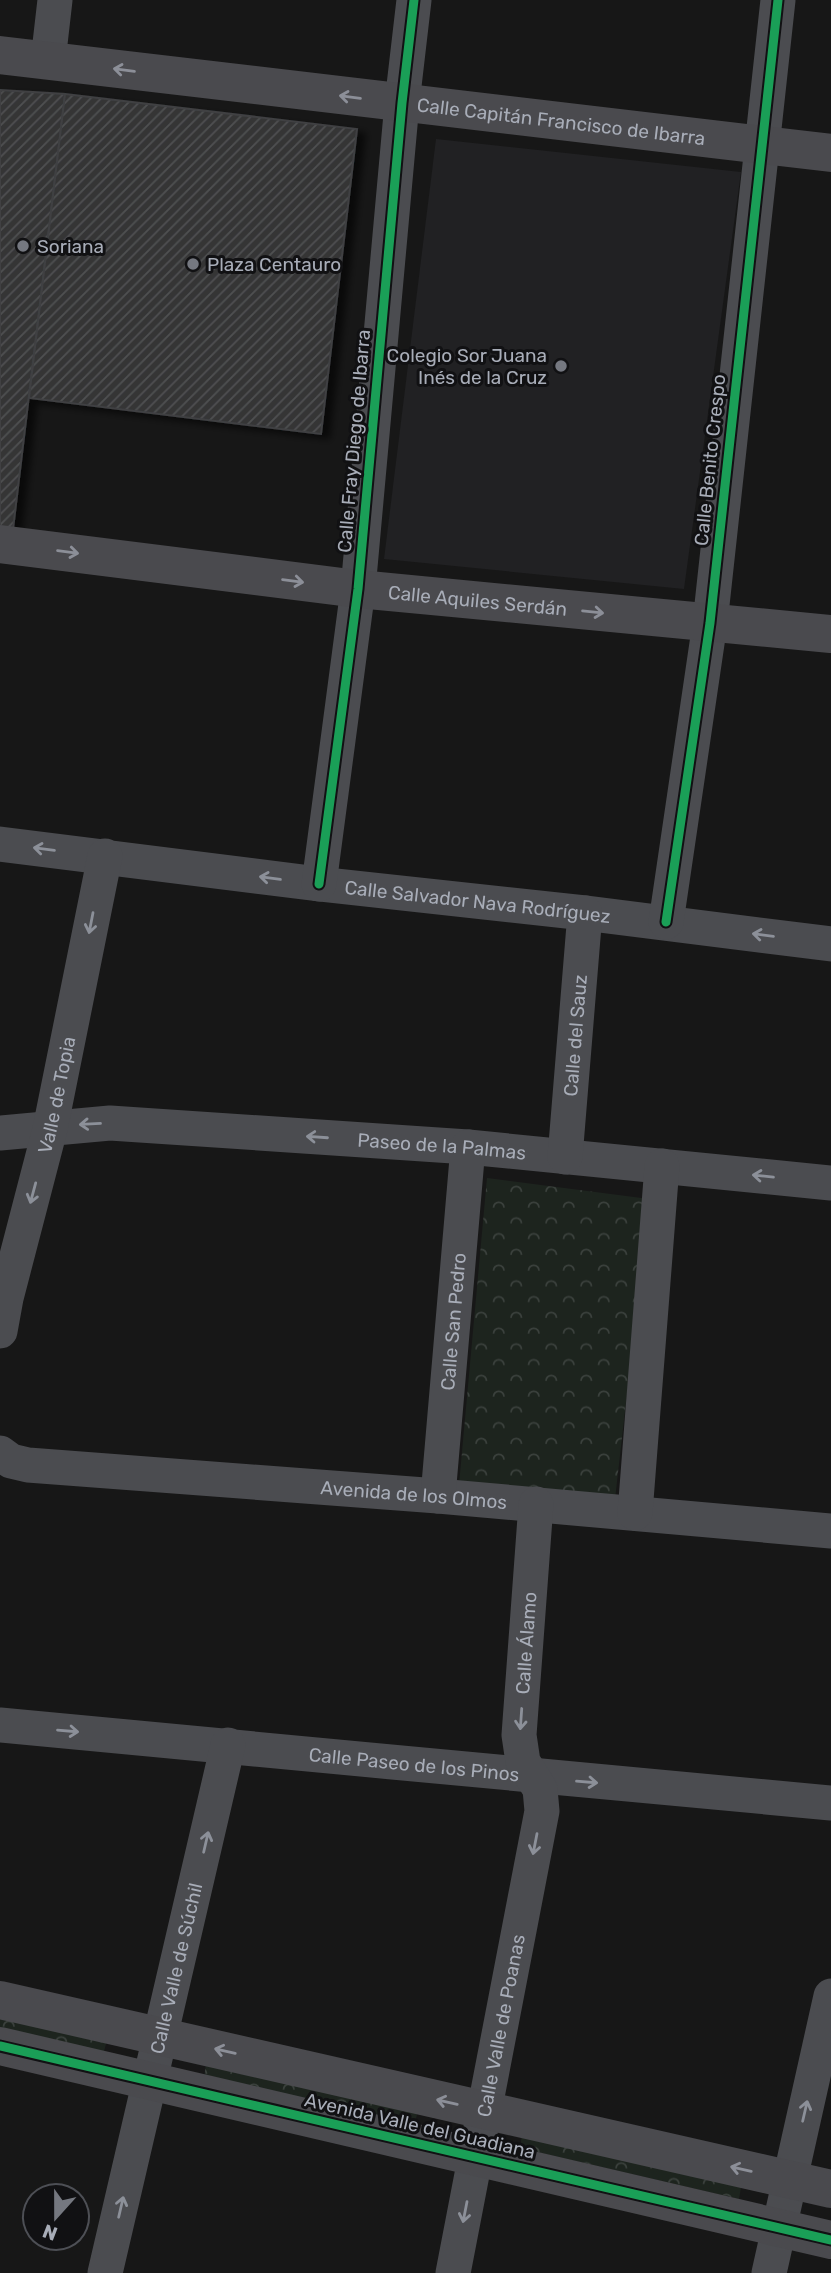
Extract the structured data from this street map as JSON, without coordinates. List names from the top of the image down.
{
  "streets": {
    "street": [
      "Calle Capitán Francisco de Ibarra",
      "Calle Fray Diego de Ibarra",
      "Calle Benito Crespo",
      "Calle Aquiles Serdán",
      "Calle Salvador Nava Rodríguez",
      "Calle del Sauz",
      "Valle de Topia",
      "Paseo de la Palmas",
      "Calle San Pedro",
      "Avenida de los Olmos",
      "Calle Álamo",
      "Calle Paseo de los Pinos",
      "Calle Valle de Súchil",
      "Calle Valle de Poanas",
      "Avenida Valle del Guadiana"
    ]
  },
  "crossings": [
    ["Calle Capitán Francisco de Ibarra", "Calle Fray Diego de Ibarra"],
    ["Calle Capitán Francisco de Ibarra", "Calle Benito Crespo"],
    ["Calle Fray Diego de Ibarra", "Calle Aquiles Serdán"],
    ["Calle Fray Diego de Ibarra", "Calle Salvador Nava Rodríguez"],
    ["Calle Benito Crespo", "Calle Aquiles Serdán"],
    ["Calle Benito Crespo", "Calle Salvador Nava Rodríguez"],
    ["Calle Salvador Nava Rodríguez", "Calle del Sauz"],
    ["Calle Salvador Nava Rodríguez", "Valle de Topia"],
    ["Calle del Sauz", "Paseo de la Palmas"],
    ["Valle de Topia", "Paseo de la Palmas"],
    ["Paseo de la Palmas", "Calle San Pedro"],
    ["Calle San Pedro", "Avenida de los Olmos"],
    ["Avenida de los Olmos", "Calle Álamo"],
    ["Calle Álamo", "Calle Paseo de los Pinos"],
    ["Calle Álamo", "Calle Valle de Poanas"],
    ["Calle Paseo de los Pinos", "Calle Valle de Súchil"],
    ["Calle Paseo de los Pinos", "Calle Valle de Poanas"],
    ["Calle Valle de Súchil", "Avenida Valle del Guadiana"],
    ["Calle Valle de Poanas", "Avenida Valle del Guadiana"]
  ],
  "one_way": [
    "Calle Capitán Francisco de Ibarra",
    "Calle Aquiles Serdán",
    "Calle Salvador Nava Rodríguez",
    "Valle de Topia",
    "Paseo de la Palmas",
    "Calle Álamo",
    "Calle Paseo de los Pinos",
    "Calle Valle de Súchil",
    "Calle Valle de Poanas"
  ],
  "places": ["Soriana", "Plaza Centauro", "Colegio Sor Juana Inés de la Cruz"],
  "north": "bottom"
}
